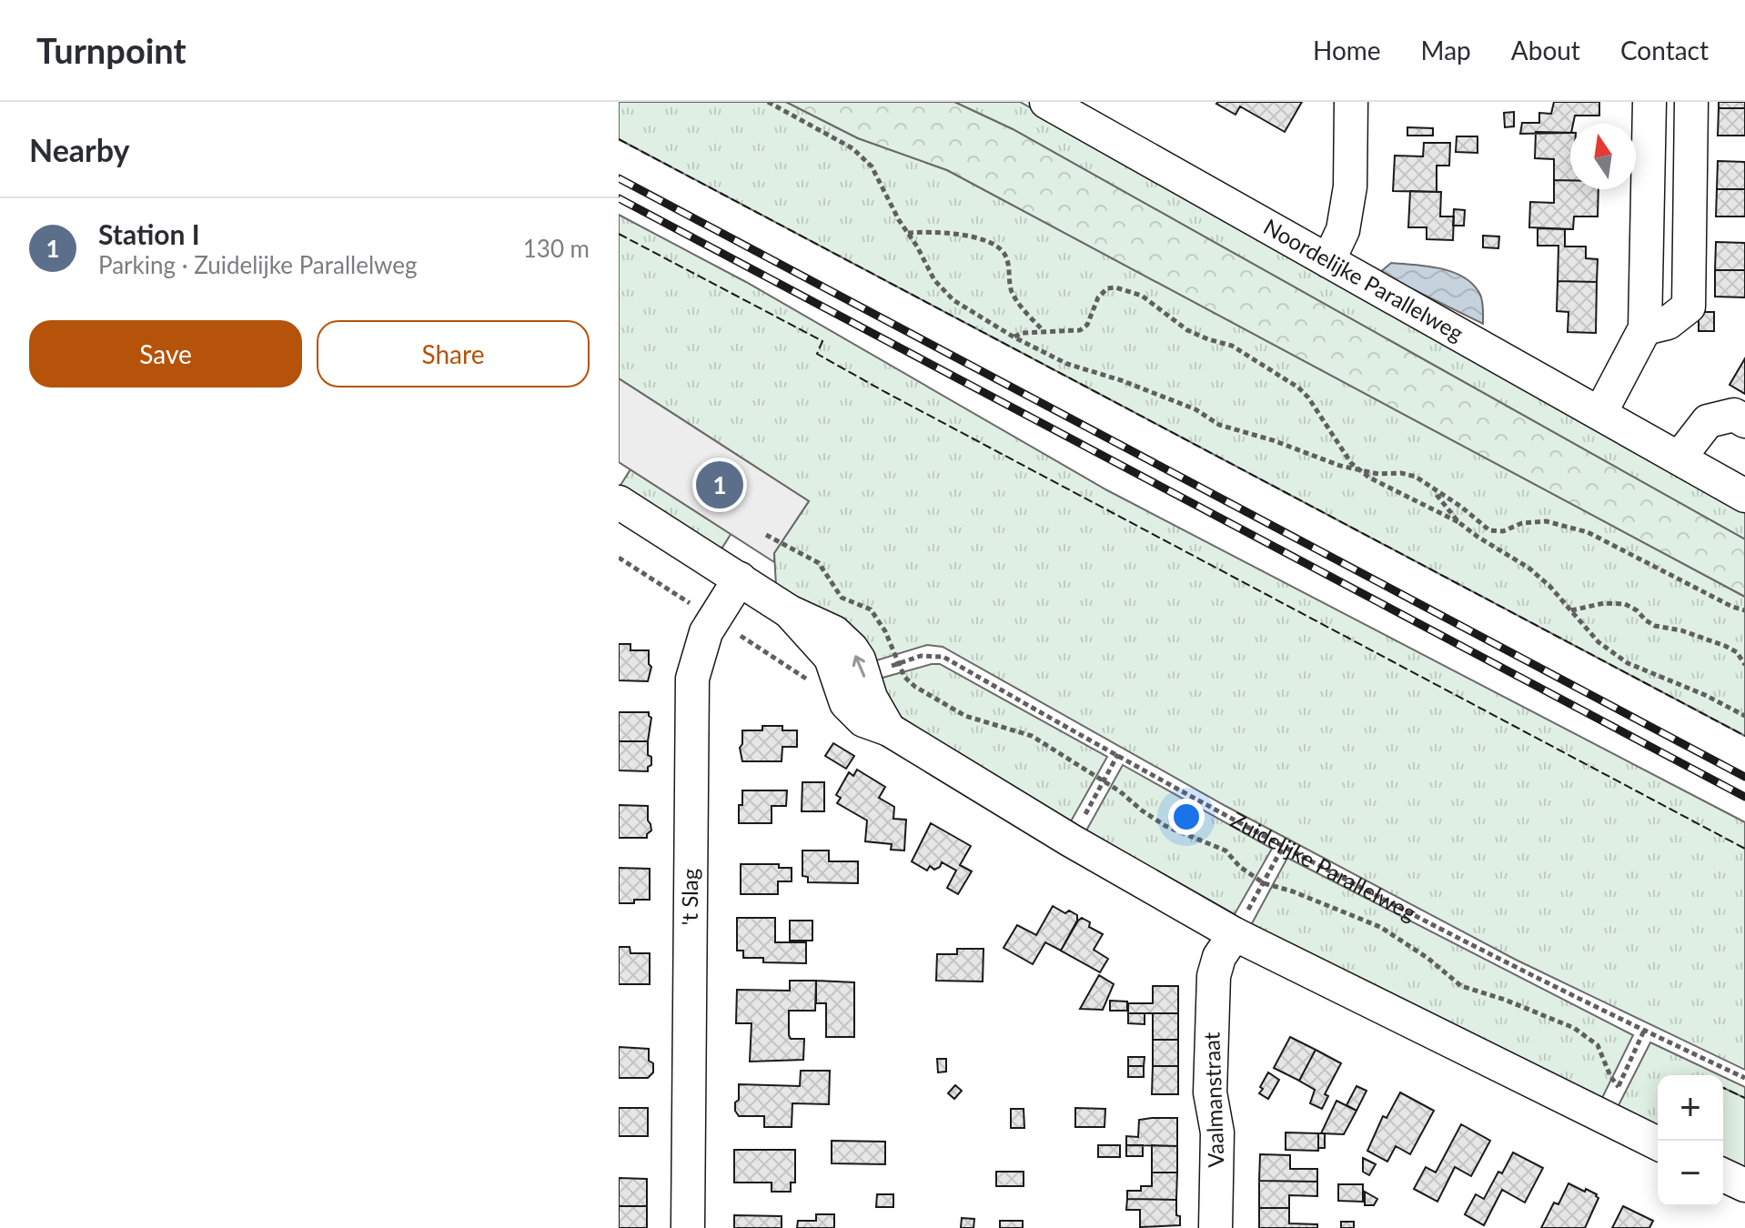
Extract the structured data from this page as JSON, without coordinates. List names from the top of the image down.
{
  "streets": {
    "street": ["Noordelijke Parallelweg", "'t Slag", "Vaalmanstraat"],
    "path": ["Zuidelijke Parallelweg"]
  },
  "crossings": [
    ["Zuidelijke Parallelweg", "'t Slag"]
  ],
  "north": "top",
  "page": {
    "header": "Turnpoint",
    "nav": [
      "Home",
      "Map",
      "About",
      "Contact"
    ],
    "heading": "Nearby",
    "list": [
      {
        "mark": "1",
        "name": "Station I",
        "note": "Parking · Zuidelijke Parallelweg",
        "value": "130 m"
      }
    ],
    "buttons": ["Save", "Share"],
    "pins": "1",
    "map_buttons": ["+", "−"]
  }
}
